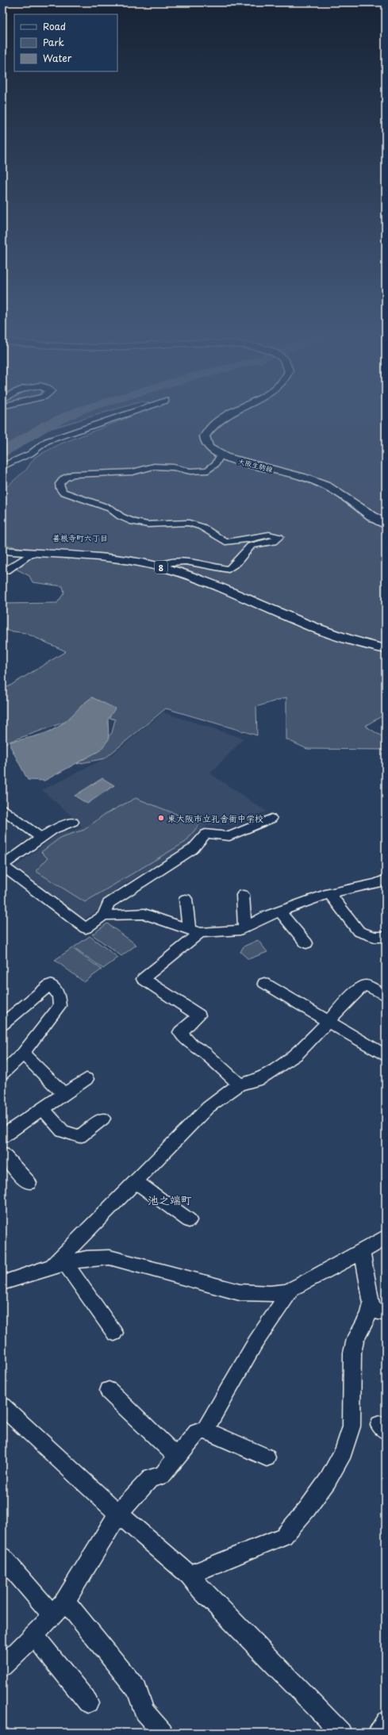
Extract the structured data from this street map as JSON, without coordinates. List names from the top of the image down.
{
  "streets": {
    "main road": ["大阪生駒線", "8"]
  },
  "districts": ["善根寺町六丁目", "池之端町"],
  "places": ["東大阪市立孔舎衙中学校"],
  "legend": ["Road", "Park", "Water"]
}
